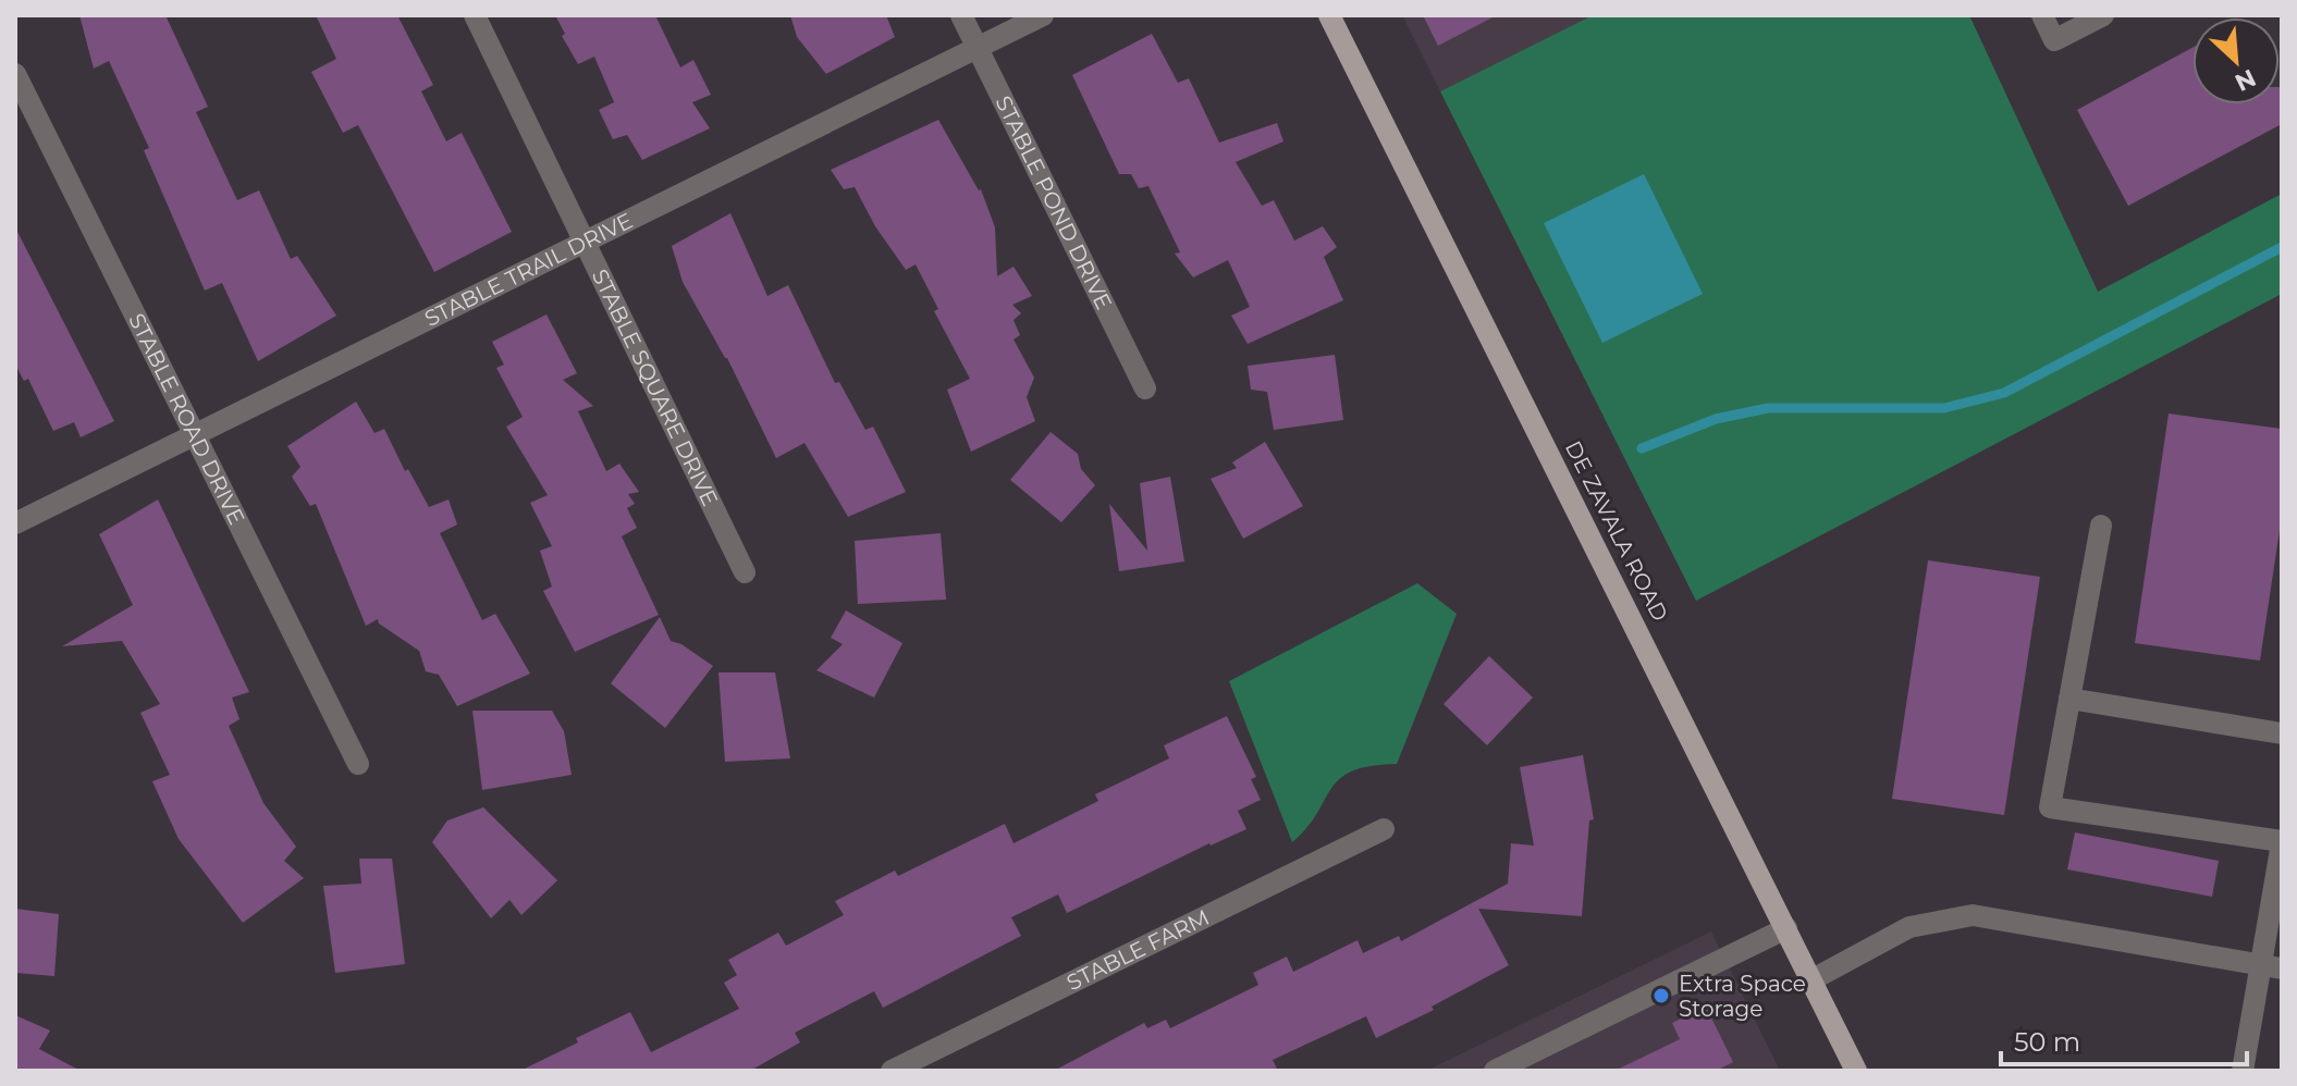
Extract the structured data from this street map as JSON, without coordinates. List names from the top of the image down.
{
  "streets": {
    "main road": ["DE ZAVALA ROAD"],
    "street": [
      "STABLE POND DRIVE",
      "STABLE TRAIL DRIVE",
      "STABLE SQUARE DRIVE",
      "STABLE ROAD DRIVE",
      "STABLE FARM"
    ]
  },
  "crossings": [
    ["STABLE POND DRIVE", "STABLE TRAIL DRIVE"],
    ["STABLE TRAIL DRIVE", "STABLE SQUARE DRIVE"],
    ["STABLE TRAIL DRIVE", "STABLE ROAD DRIVE"]
  ],
  "places": ["Extra Space Storage"],
  "scale_bar": "50 m",
  "north": "bottom right"
}
